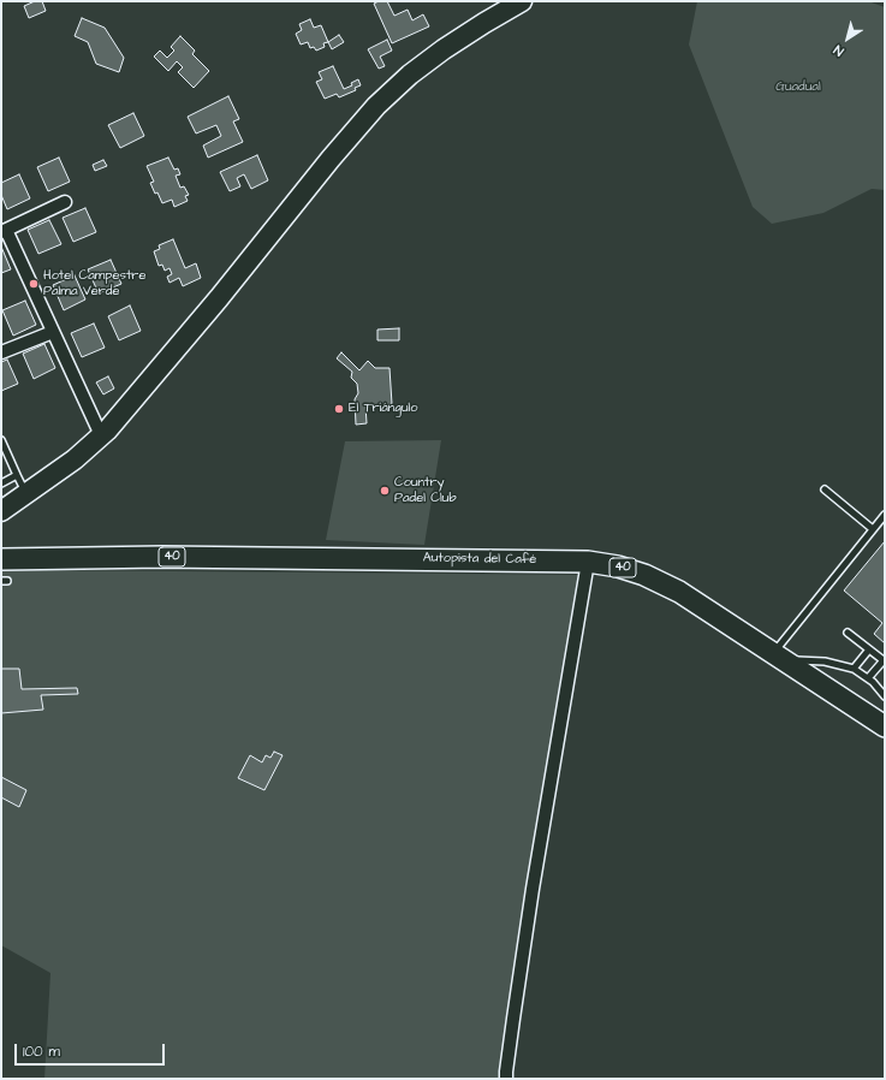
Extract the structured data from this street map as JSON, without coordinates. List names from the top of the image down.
{
  "streets": {
    "highway": ["40", "Autopista del Café"]
  },
  "parks": ["Guadual"],
  "places": ["Hotel Campestre Palma Verde", "El Triángulo", "Country Padel Club"],
  "scale_bar": "100 m",
  "north": "bottom left"
}
